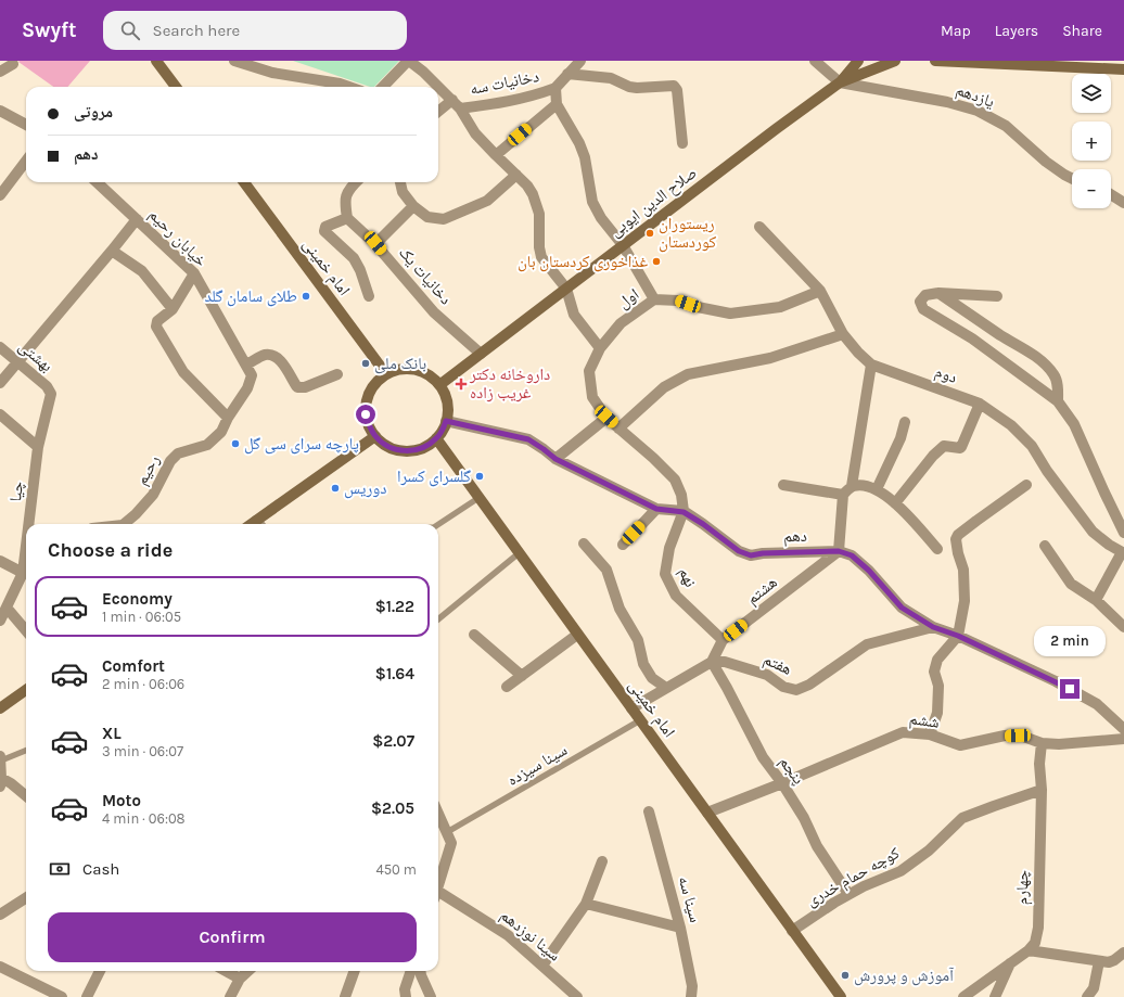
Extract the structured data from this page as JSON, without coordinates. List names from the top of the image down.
{
  "streets": {
    "main road": ["صلاح الدین ایوبی", "امام خمینی"],
    "street": [
      "دخانیات سه",
      "یازدهم",
      "خیابان رحیم",
      "دخانیات یک",
      "اول",
      "بهشتی",
      "دوم",
      "رحیم",
      "چیا",
      "دهم",
      "نهم",
      "هشتم",
      "هفتم",
      "ششم",
      "پنجم",
      "کوچه حمام خدری",
      "چهارم",
      "سینا سه",
      "سینا نوزدهم"
    ],
    "lane": ["سینا سیزده"]
  },
  "crossings": [
    ["دخانیات سه", "صلاح الدین ایوبی"],
    ["دخانیات سه", "اول"],
    ["یازدهم", "صلاح الدین ایوبی"],
    ["صلاح الدین ایوبی", "امام خمینی"],
    ["صلاح الدین ایوبی", "دخانیات یک"],
    ["صلاح الدین ایوبی", "دهم"],
    ["خیابان رحیم", "رحیم"],
    ["امام خمینی", "دهم"],
    ["امام خمینی", "ششم"],
    ["امام خمینی", "سینا سیزده"],
    ["امام خمینی", "کوچه حمام خدری"],
    ["اول", "دوم"],
    ["اول", "دهم"],
    ["اول", "نهم"],
    ["بهشتی", "چیا"],
    ["دهم", "نهم"],
    ["دهم", "هشتم"],
    ["دهم", "هفتم"],
    ["نهم", "هشتم"],
    ["هشتم", "هفتم"],
    ["هشتم", "پنجم"],
    ["هفتم", "پنجم"],
    ["ششم", "پنجم"],
    ["ششم", "چهارم"],
    ["پنجم", "کوچه حمام خدری"],
    ["کوچه حمام خدری", "چهارم"]
  ],
  "places": {
    "other": [
      "ریستوران کوردستان",
      "غذاخوری کردستان بان",
      "طلای سامان گلد",
      "بانک ملی",
      "پارچه سرای سی گل",
      "گلسرای کسرا",
      "دوریس",
      "آموزش و پرورش"
    ],
    "health": ["داروخانه دکتر غریب زاده"]
  },
  "page": {
    "header": "Swyft",
    "search": "Search here",
    "nav": ["Map", "Layers", "Share"],
    "map_buttons": ["+", "−"],
    "banner": ["مروتی", "دهم"],
    "heading": "Choose a ride",
    "list": [
      {
        "name": "Economy",
        "note": "1 min · 06:05",
        "value": "$1.22"
      },
      {
        "name": "Comfort",
        "note": "2 min · 06:06",
        "value": "$1.64"
      },
      {
        "name": "XL",
        "note": "3 min · 06:07",
        "value": "$2.07"
      },
      {
        "name": "Moto",
        "note": "4 min · 06:08",
        "value": "$2.05"
      }
    ],
    "bubble": "2 min",
    "pay": ["Cash", "450 m"],
    "buttons": "Confirm"
  }
}
